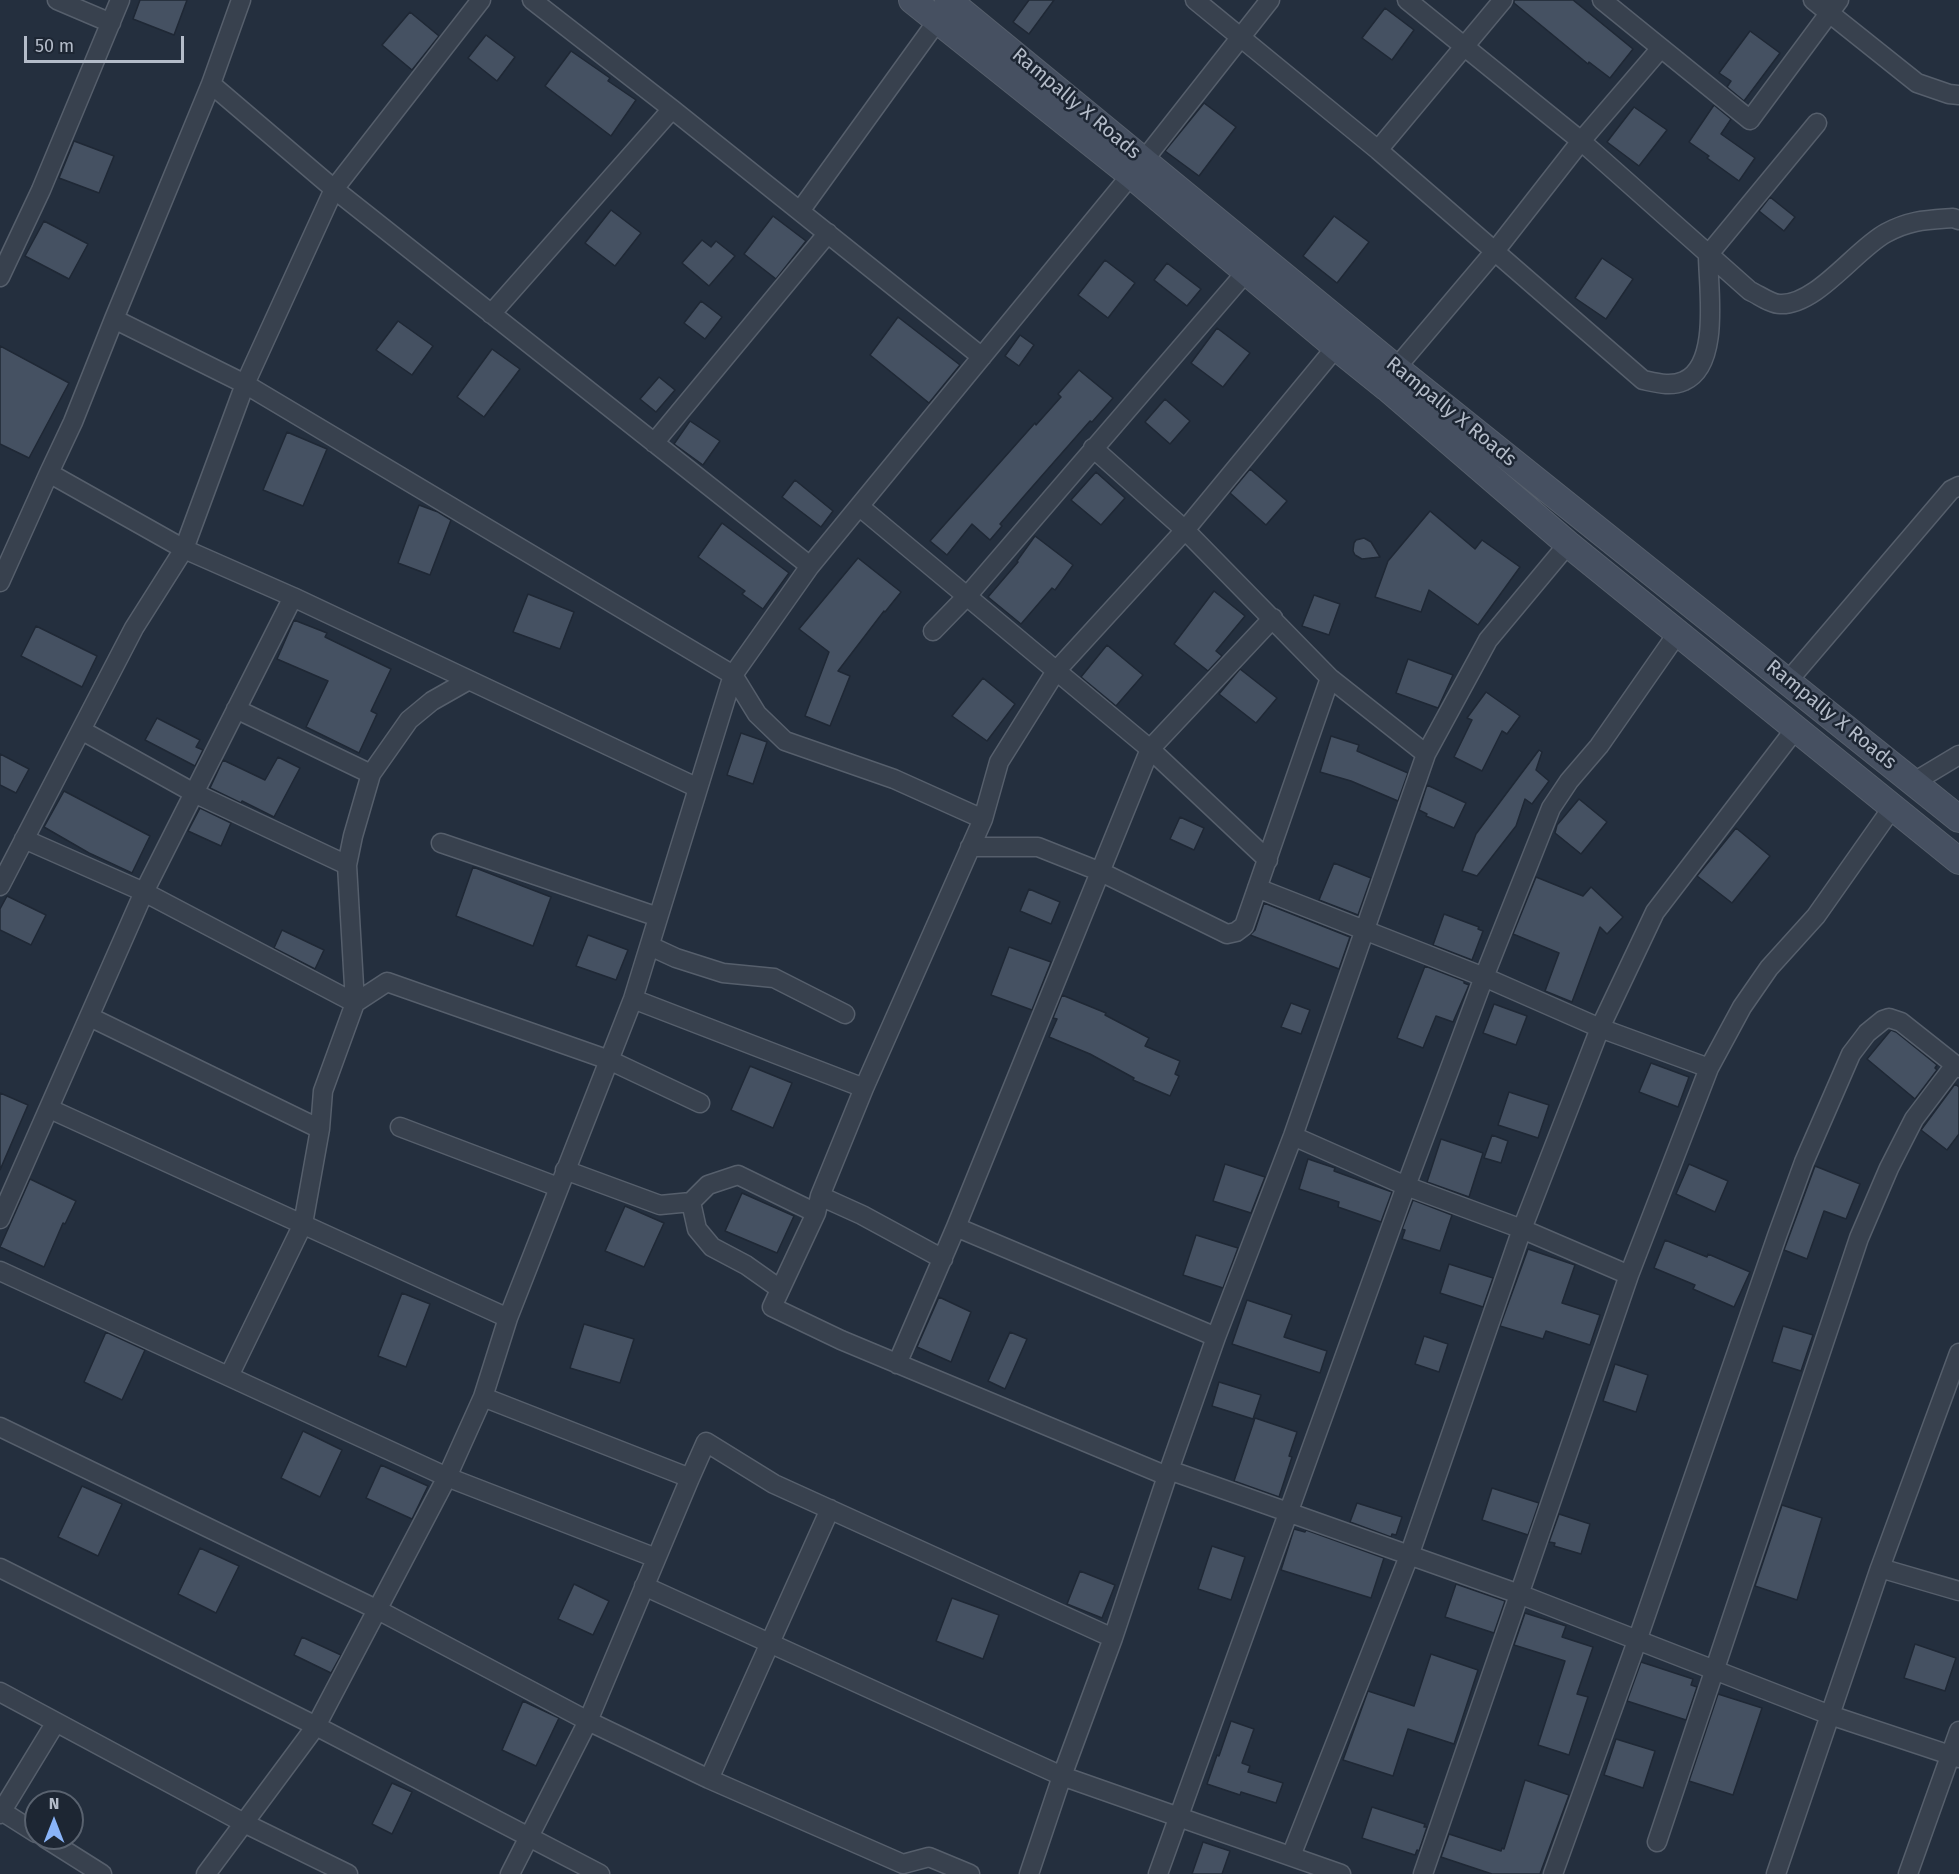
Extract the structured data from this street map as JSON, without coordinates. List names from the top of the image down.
{
  "streets": {
    "main road": ["Rampally X Roads"]
  },
  "scale_bar": "50 m",
  "north": "top"
}
